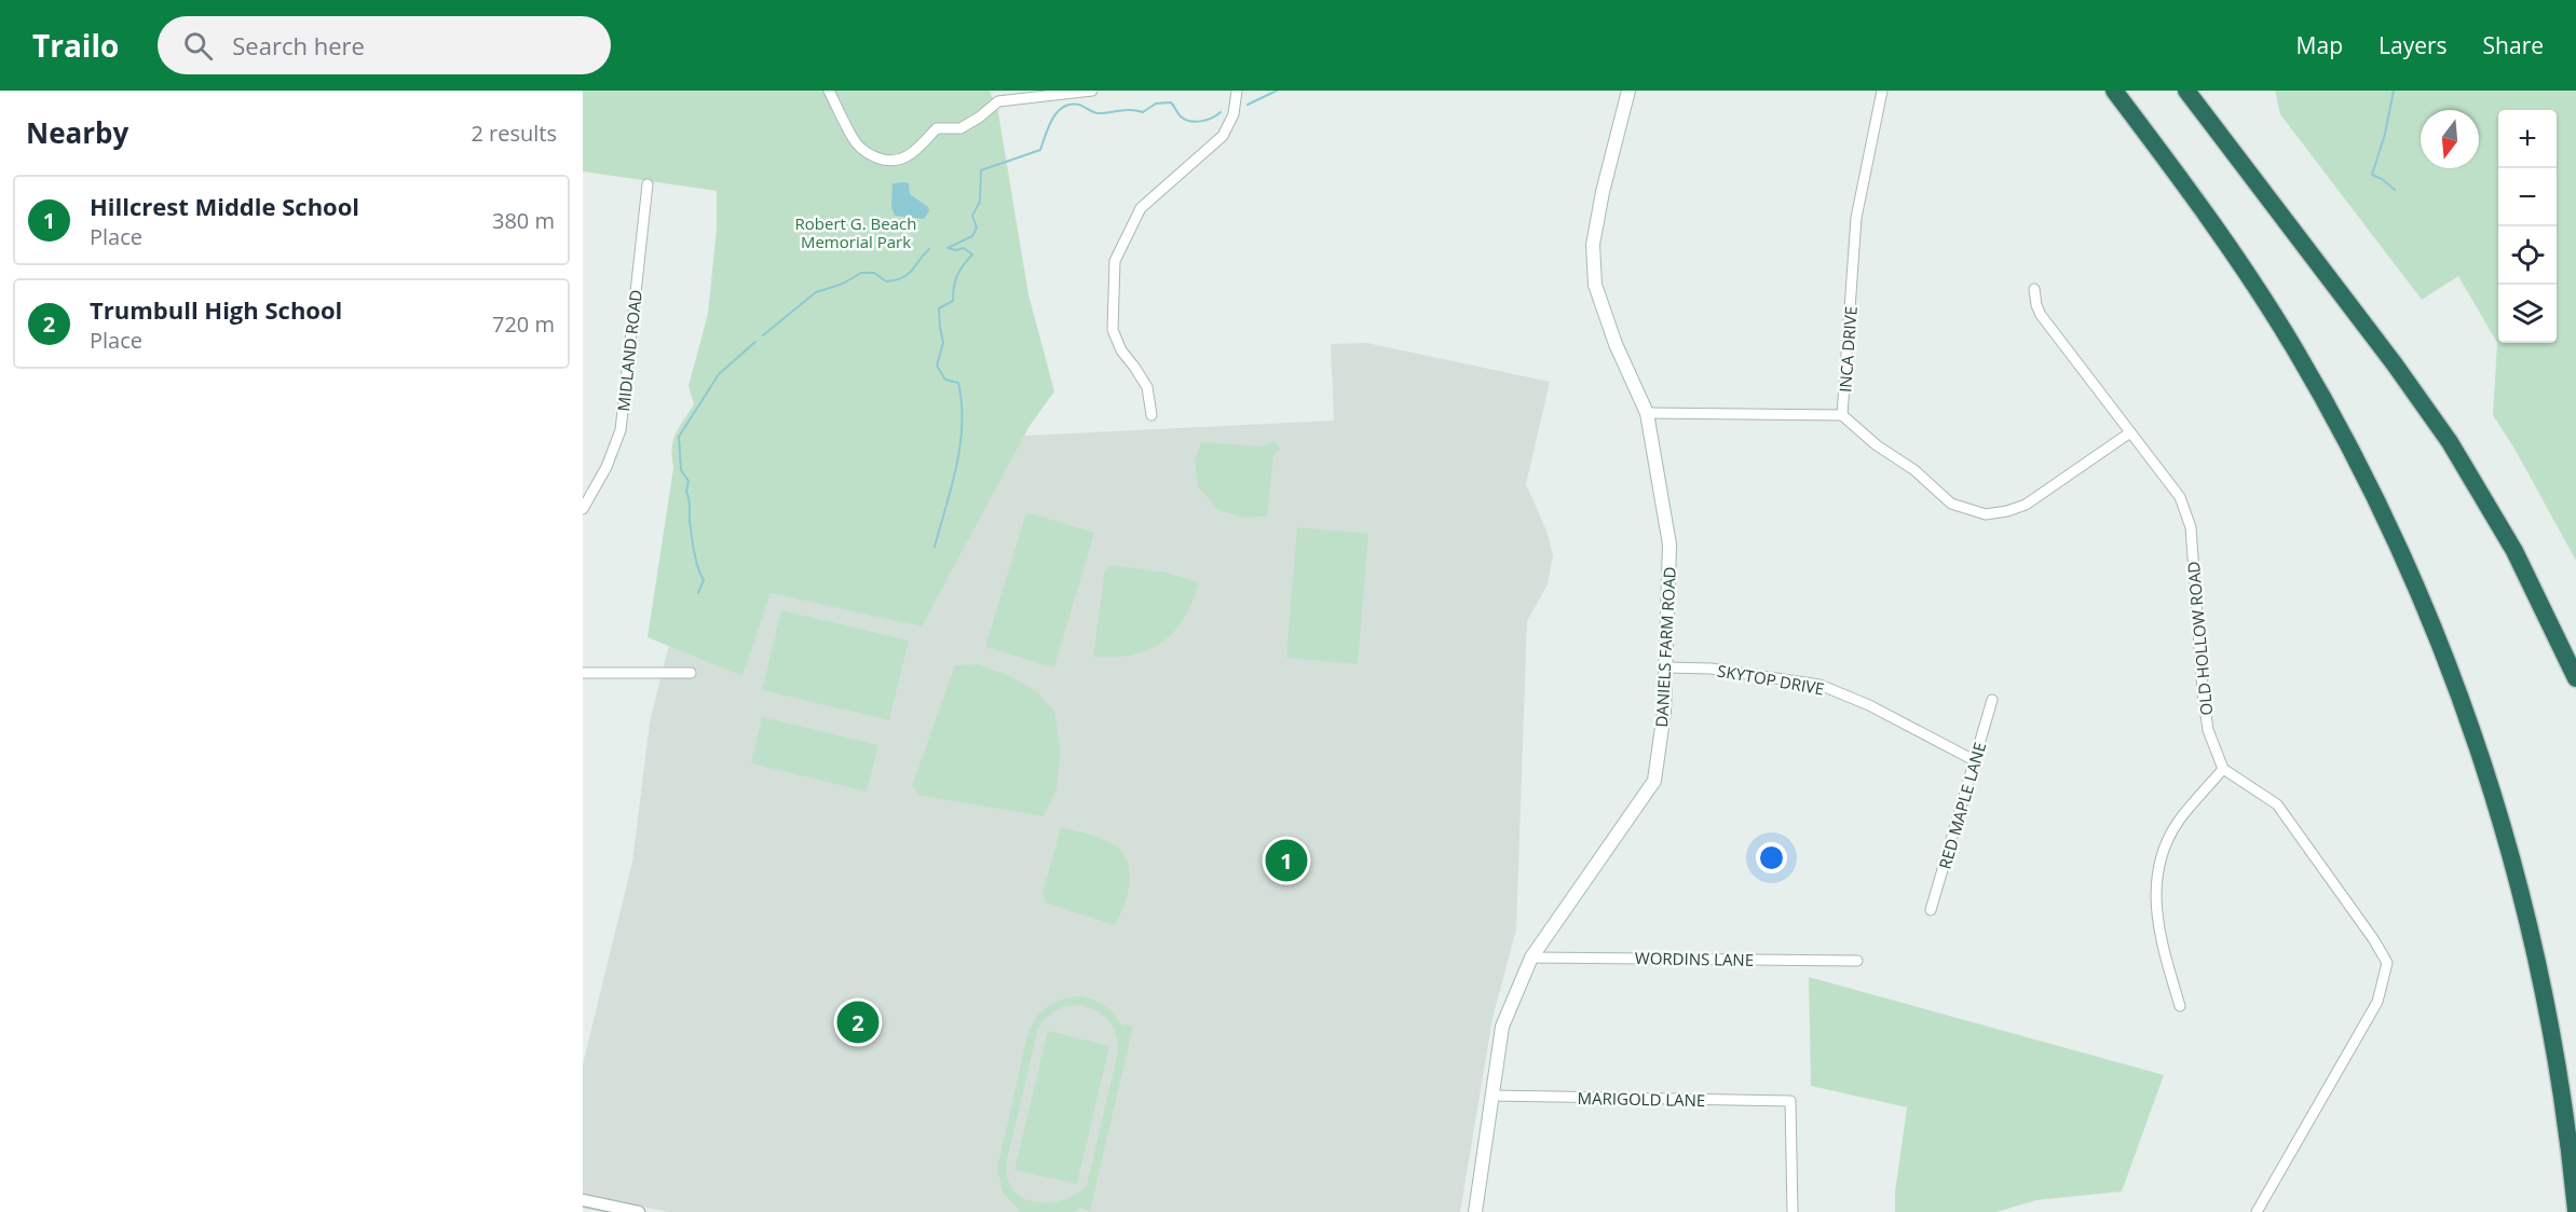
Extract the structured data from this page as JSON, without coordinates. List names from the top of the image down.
{
  "streets": {
    "main road": ["DANIELS FARM ROAD"],
    "street": [
      "INCA DRIVE",
      "MIDLAND ROAD",
      "OLD HOLLOW ROAD",
      "SKYTOP DRIVE",
      "RED MAPLE LANE",
      "WORDINS LANE",
      "MARIGOLD LANE"
    ]
  },
  "crossings": [
    ["INCA DRIVE", "DANIELS FARM ROAD"],
    ["DANIELS FARM ROAD", "SKYTOP DRIVE"],
    ["DANIELS FARM ROAD", "WORDINS LANE"],
    ["DANIELS FARM ROAD", "MARIGOLD LANE"],
    ["SKYTOP DRIVE", "RED MAPLE LANE"]
  ],
  "parks": ["Robert G. Beach Memorial Park"],
  "north": "bottom",
  "page": {
    "header": "Trailo",
    "search": "Search here",
    "nav": ["Map", "Layers", "Share"],
    "heading": ["Nearby", "2 results"],
    "map_buttons": ["+", "−"],
    "list": [
      {
        "mark": "1",
        "name": "Hillcrest Middle School",
        "note": "Place",
        "value": "380 m"
      },
      {
        "mark": "2",
        "name": "Trumbull High School",
        "note": "Place",
        "value": "720 m"
      }
    ],
    "pins": ["1", "2"]
  }
}
